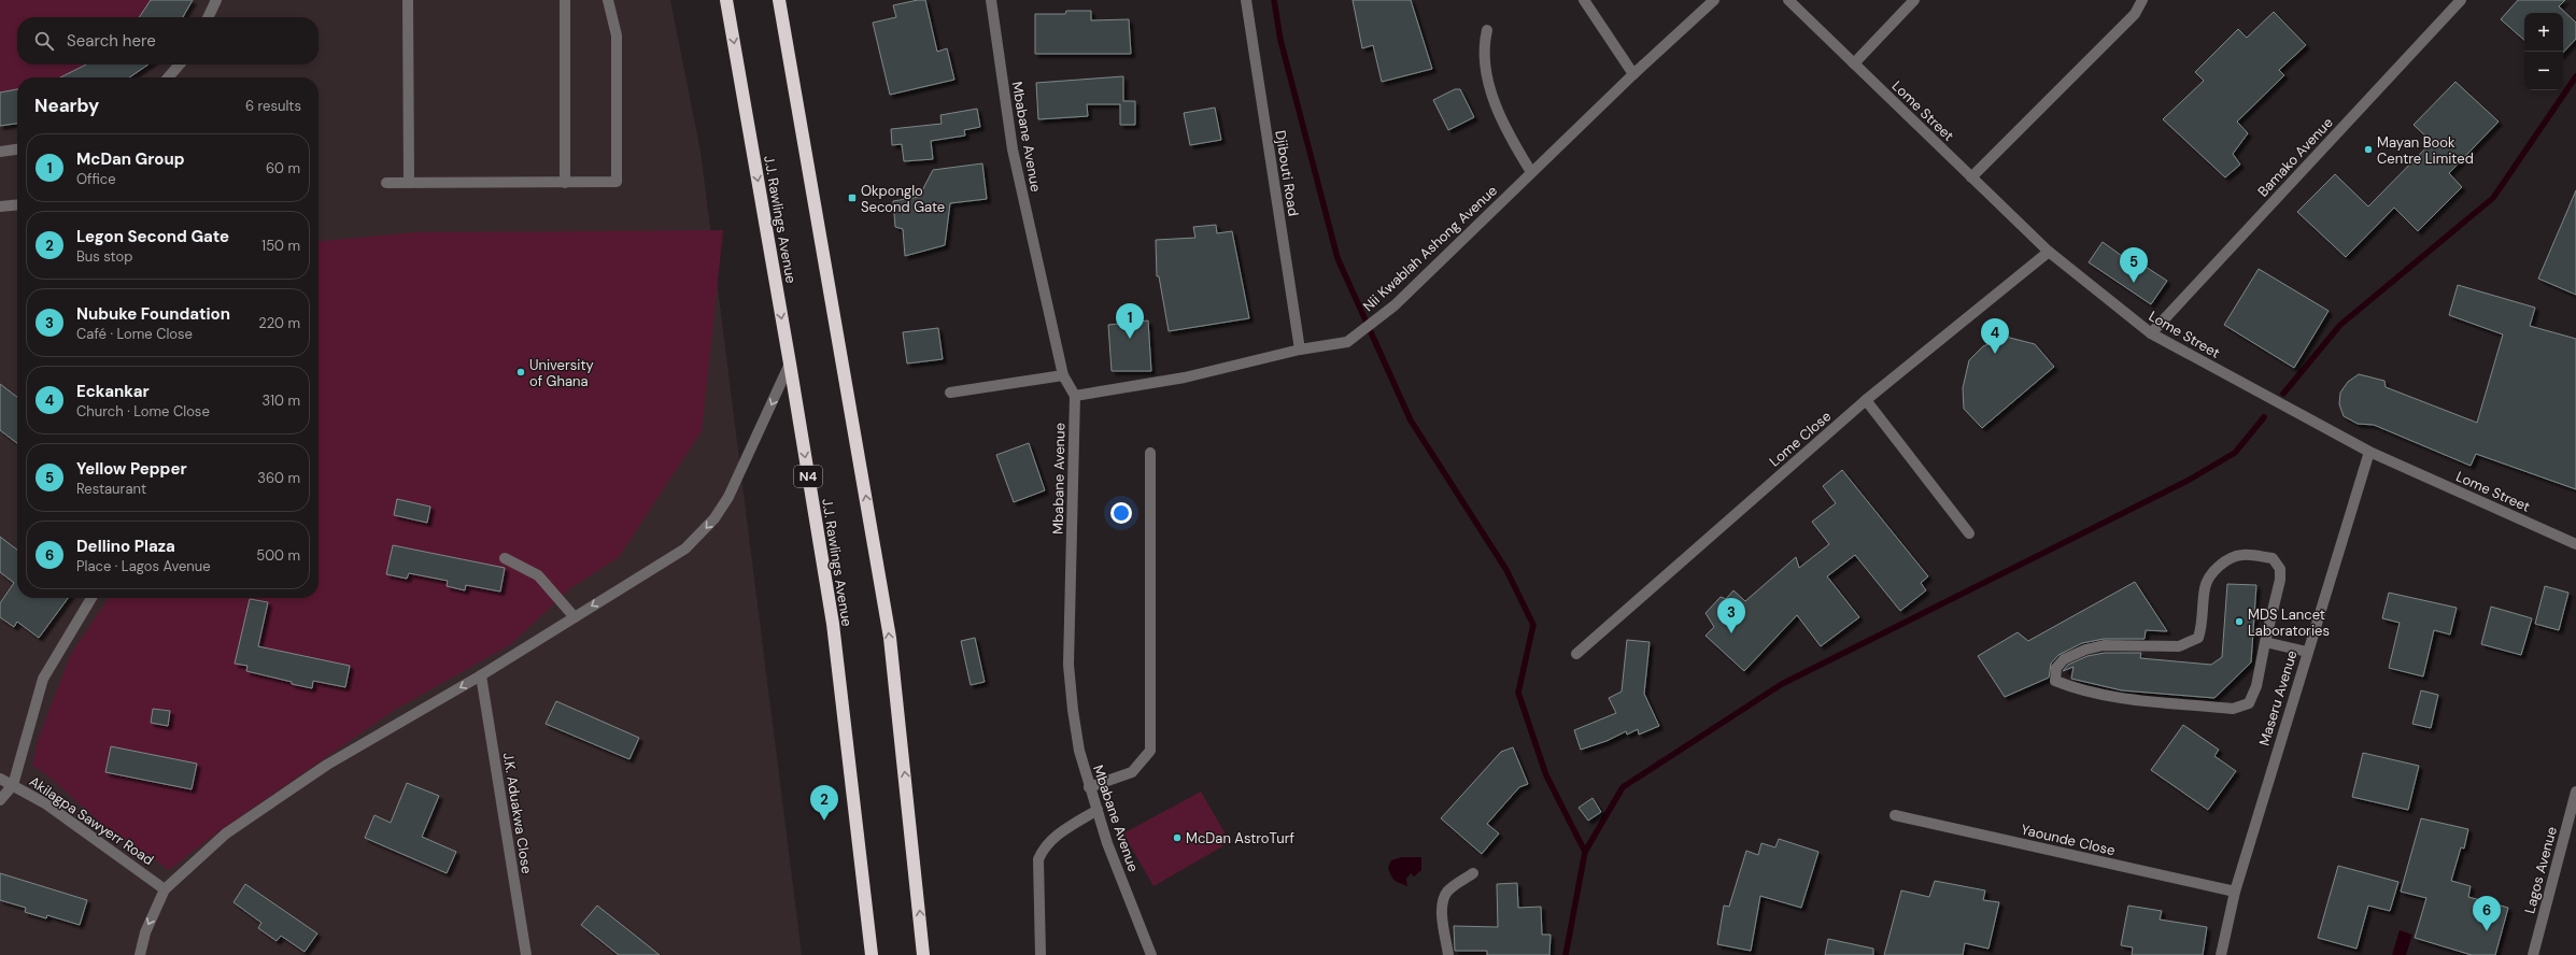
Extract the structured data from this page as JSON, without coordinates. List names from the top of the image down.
{
  "streets": {
    "highway": ["J.J. Rawlings Avenue", "N4"],
    "street": [
      "Lome Street",
      "Mbabane Avenue",
      "Bamako Avenue",
      "Djibouti Road",
      "Nii Kwablah Ashong Avenue",
      "Lome Close",
      "Maseru Avenue",
      "J.K. Aduakwa Close",
      "Akilagpa Sawyerr Road",
      "Yaounde Close",
      "Lagos Avenue"
    ]
  },
  "crossings": [
    ["Lome Street", "Bamako Avenue"],
    ["Lome Street", "Lome Close"],
    ["Lome Street", "Maseru Avenue"],
    ["Mbabane Avenue", "Nii Kwablah Ashong Avenue"],
    ["Djibouti Road", "Nii Kwablah Ashong Avenue"],
    ["Maseru Avenue", "Yaounde Close"]
  ],
  "places": {
    "other": [
      "Mayan Book Centre Limited",
      "University of Ghana",
      "MDS Lancet Laboratories",
      "McDan AstroTurf"
    ],
    "transit": ["Okponglo Second Gate"]
  },
  "page": {
    "map_buttons": ["+", "−"],
    "search": "Search here",
    "heading": ["Nearby", "6 results"],
    "list": [
      {
        "mark": "1",
        "name": "McDan Group",
        "note": "Office",
        "value": "60 m"
      },
      {
        "mark": "2",
        "name": "Legon Second Gate",
        "note": "Bus stop",
        "value": "150 m"
      },
      {
        "mark": "3",
        "name": "Nubuke Foundation",
        "note": "Café · Lome Close",
        "value": "220 m"
      },
      {
        "mark": "4",
        "name": "Eckankar",
        "note": "Church · Lome Close",
        "value": "310 m"
      },
      {
        "mark": "5",
        "name": "Yellow Pepper",
        "note": "Restaurant",
        "value": "360 m"
      },
      {
        "mark": "6",
        "name": "Dellino Plaza",
        "note": "Place · Lagos Avenue",
        "value": "500 m"
      }
    ],
    "pins": [
      "5",
      "1",
      "4",
      "3",
      "2",
      "6"
    ]
  }
}
